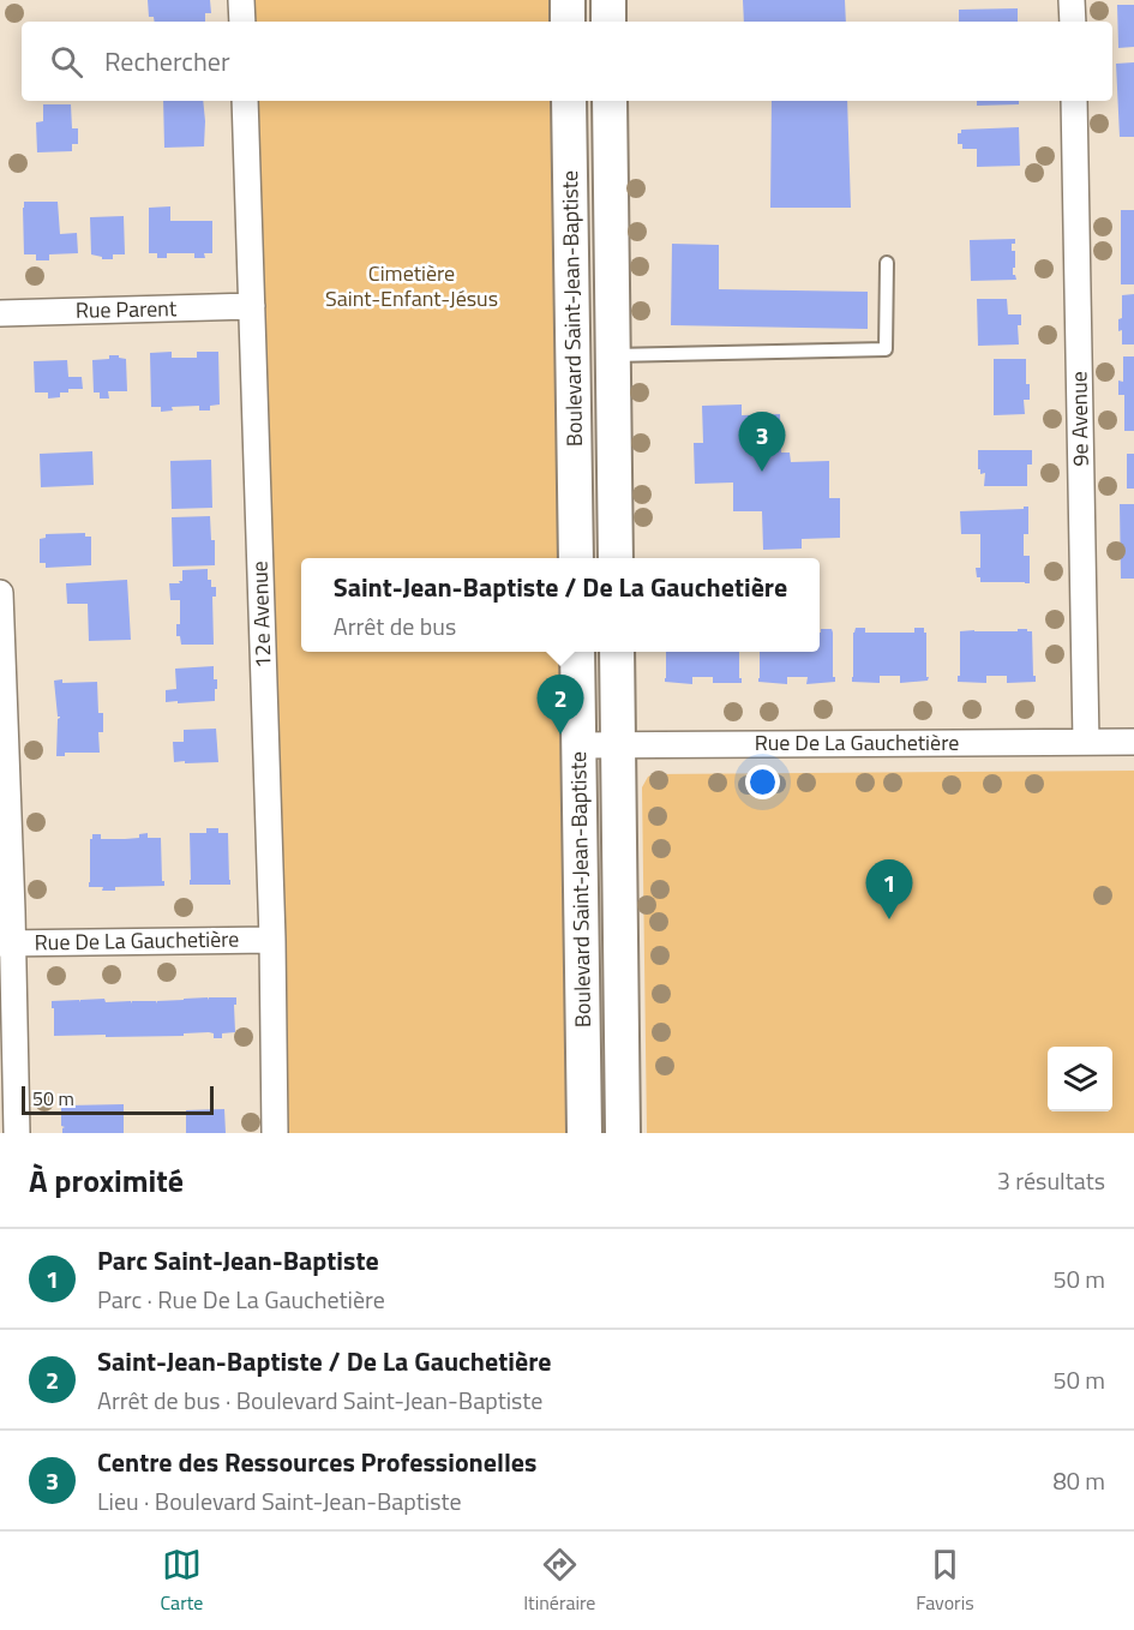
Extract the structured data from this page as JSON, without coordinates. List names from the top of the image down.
{
  "streets": {
    "main road": ["Boulevard Saint-Jean-Baptiste"],
    "street": [
      "Rue Parent",
      "9e Avenue",
      "12e Avenue",
      "Rue De La Gauchetière"
    ]
  },
  "crossings": [
    ["Boulevard Saint-Jean-Baptiste", "Rue De La Gauchetière"],
    ["Rue Parent", "12e Avenue"],
    ["9e Avenue", "Rue De La Gauchetière"],
    ["12e Avenue", "Rue De La Gauchetière"]
  ],
  "parks": ["Cimetière Saint-Enfant-Jésus"],
  "scale_bar": "50 m",
  "page": {
    "search": "Rechercher",
    "pins": ["3", "2", "1"],
    "popup": ["Saint-Jean-Baptiste / De La Gauchetière", "Arrêt de bus"],
    "scale": "50 m",
    "heading": ["À proximité", "3 résultats"],
    "list": [
      {
        "mark": "1",
        "name": "Parc Saint-Jean-Baptiste",
        "note": "Parc · Rue De La Gauchetière",
        "value": "50 m"
      },
      {
        "mark": "2",
        "name": "Saint-Jean-Baptiste / De La Gauchetière",
        "note": "Arrêt de bus · Boulevard Saint-Jean-Baptiste",
        "value": "50 m"
      },
      {
        "mark": "3",
        "name": "Centre des Ressources Professionelles",
        "note": "Lieu · Boulevard Saint-Jean-Baptiste",
        "value": "80 m"
      }
    ],
    "nav": ["Carte", "Itinéraire", "Favoris"]
  }
}
